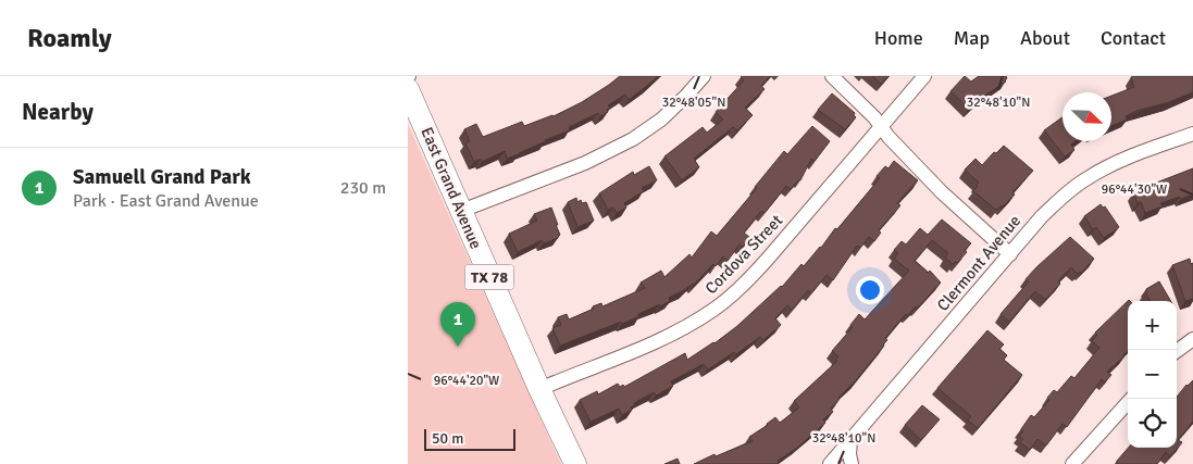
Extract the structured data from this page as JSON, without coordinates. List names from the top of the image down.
{
  "streets": {
    "main road": ["East Grand Avenue", "TX 78"],
    "street": ["Cordova Street", "Clermont Avenue"]
  },
  "crossings": [
    ["East Grand Avenue", "Cordova Street"]
  ],
  "scale_bar": "50 m",
  "north": "bottom right",
  "page": {
    "header": "Roamly",
    "nav": [
      "Home",
      "Map",
      "About",
      "Contact"
    ],
    "heading": "Nearby",
    "list": [
      {
        "mark": "1",
        "name": "Samuell Grand Park",
        "note": "Park · East Grand Avenue",
        "value": "230 m"
      }
    ],
    "map_buttons": ["+", "−"],
    "pins": "1",
    "scale": "50 m"
  },
  "coordinates": [
    "32°48'05\"N",
    "32°48'10\"N",
    "96°44'30\"W",
    "96°44'20\"W"
  ]
}
